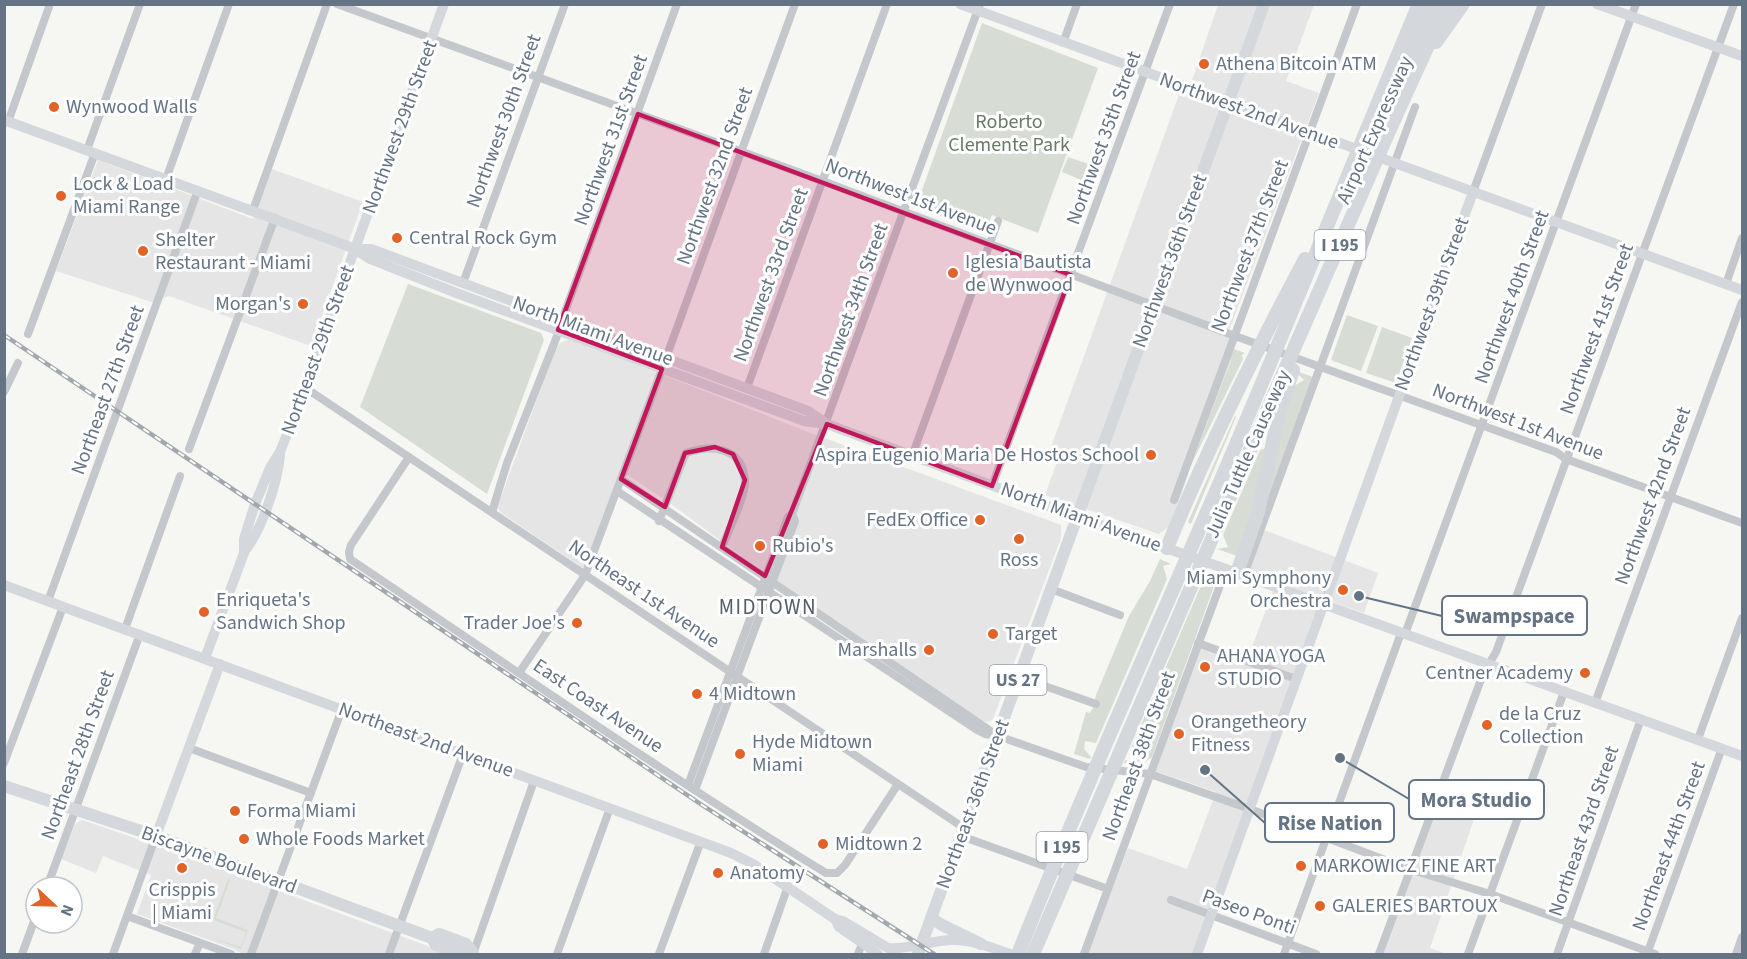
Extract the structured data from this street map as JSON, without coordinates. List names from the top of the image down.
{
  "streets": {
    "highway": ["Airport Expressway", "I 195", "Julia Tuttle Causeway"],
    "main road": [
      "Northwest 2nd Avenue",
      "Northwest 29th Street",
      "Northwest 36th Street",
      "Northwest 39th Street",
      "North Miami Avenue",
      "Northeast 29th Street",
      "US 27",
      "Northeast 2nd Avenue",
      "Northeast 36th Street",
      "Biscayne Boulevard"
    ],
    "street": [
      "Northwest 30th Street",
      "Northwest 35th Street",
      "Northwest 31st Street",
      "Northwest 32nd Street",
      "Northwest 1st Avenue",
      "Northwest 37th Street",
      "Northwest 33rd Street",
      "Northwest 40th Street",
      "Northwest 34th Street",
      "Northwest 41st Street",
      "Northeast 27th Street",
      "Northwest 42nd Street",
      "Northeast 1st Avenue",
      "East Coast Avenue",
      "Northeast 28th Street",
      "Northeast 38th Street",
      "Northeast 43rd Street",
      "Northeast 44th Street",
      "Paseo Ponti"
    ]
  },
  "crossings": [
    ["Northwest 2nd Avenue", "Northwest 35th Street"],
    ["Northwest 2nd Avenue", "Northwest 37th Street"],
    ["Northwest 2nd Avenue", "Northwest 36th Street"],
    ["Northwest 2nd Avenue", "Northwest 40th Street"],
    ["Northwest 2nd Avenue", "Northwest 39th Street"],
    ["Northwest 2nd Avenue", "Northwest 34th Street"],
    ["Northwest 2nd Avenue", "Northwest 41st Street"],
    ["Northwest 2nd Avenue", "Northeast 38th Street"],
    ["Northwest 30th Street", "Northwest 1st Avenue"],
    ["Northwest 30th Street", "North Miami Avenue"],
    ["Northwest 29th Street", "Northwest 1st Avenue"],
    ["Northwest 29th Street", "North Miami Avenue"],
    ["Northwest 29th Street", "Northeast 29th Street"],
    ["Airport Expressway", "I 195"],
    ["Airport Expressway", "Julia Tuttle Causeway"],
    ["Northwest 35th Street", "Northwest 1st Avenue"],
    ["Northwest 35th Street", "North Miami Avenue"],
    ["Northwest 31st Street", "Northwest 1st Avenue"],
    ["Northwest 31st Street", "North Miami Avenue"],
    ["Northwest 31st Street", "Northeast 1st Avenue"],
    ["Northwest 32nd Street", "Northwest 1st Avenue"],
    ["Northwest 32nd Street", "North Miami Avenue"],
    ["Northwest 32nd Street", "Northeast 1st Avenue"],
    ["Northwest 32nd Street", "East Coast Avenue"],
    ["Northwest 1st Avenue", "Northwest 37th Street"],
    ["Northwest 1st Avenue", "Northwest 36th Street"],
    ["Northwest 1st Avenue", "Northwest 33rd Street"],
    ["Northwest 1st Avenue", "Northwest 40th Street"],
    ["Northwest 1st Avenue", "Northwest 39th Street"],
    ["Northwest 1st Avenue", "Northwest 34th Street"],
    ["Northwest 1st Avenue", "Northwest 41st Street"],
    ["Northwest 1st Avenue", "Northwest 42nd Street"],
    ["Northwest 1st Avenue", "Northeast 38th Street"],
    ["I 195", "Julia Tuttle Causeway"],
    ["Northwest 36th Street", "North Miami Avenue"],
    ["Northwest 36th Street", "Northeast 36th Street"],
    ["Northwest 33rd Street", "North Miami Avenue"],
    ["Northwest 40th Street", "North Miami Avenue"],
    ["Northwest 40th Street", "Paseo Ponti"],
    ["Northwest 39th Street", "North Miami Avenue"],
    ["Northwest 39th Street", "Paseo Ponti"],
    ["Northwest 34th Street", "North Miami Avenue"],
    ["Northwest 41st Street", "North Miami Avenue"],
    ["North Miami Avenue", "Northeast 29th Street"],
    ["North Miami Avenue", "Northeast 27th Street"],
    ["North Miami Avenue", "Northwest 42nd Street"],
    ["North Miami Avenue", "Northeast 38th Street"],
    ["North Miami Avenue", "Northeast 36th Street"],
    ["North Miami Avenue", "Northeast 43rd Street"],
    ["North Miami Avenue", "Northeast 44th Street"],
    ["Northeast 29th Street", "Northeast 1st Avenue"],
    ["Northeast 29th Street", "Northeast 2nd Avenue"],
    ["Northeast 27th Street", "Northeast 2nd Avenue"],
    ["Northeast 1st Avenue", "East Coast Avenue"],
    ["Northeast 1st Avenue", "Northeast 38th Street"],
    ["Northeast 1st Avenue", "Northeast 36th Street"],
    ["Northeast 2nd Avenue", "Northeast 28th Street"],
    ["Northeast 2nd Avenue", "Northeast 36th Street"],
    ["Northeast 28th Street", "Biscayne Boulevard"]
  ],
  "districts": ["MIDTOWN"],
  "parks": ["Roberto Clemente Park"],
  "places": [
    "Athena Bitcoin ATM",
    "Wynwood Walls",
    "Lock & Load Miami Range",
    "Central Rock Gym",
    "Shelter Restaurant - Miami",
    "Iglesia Bautista de Wynwood",
    "Morgan's",
    "Aspira Eugenio Maria De Hostos School",
    "FedEx Office",
    "Ross",
    "Rubio's",
    "Miami Symphony Orchestra",
    "Swampspace",
    "Enriqueta's Sandwich Shop",
    "Trader Joe's",
    "Target",
    "Marshalls",
    "AHANA YOGA STUDIO",
    "Centner Academy",
    "4 Midtown",
    "de la Cruz Collection",
    "Orangetheory Fitness",
    "Hyde Midtown Miami",
    "Mora Studio",
    "Rise Nation",
    "Forma Miami",
    "Whole Foods Market",
    "Midtown 2",
    "MARKOWICZ FINE ART",
    "Crisppis | Miami",
    "Anatomy",
    "GALERIES BARTOUX"
  ],
  "north": "right"
}
